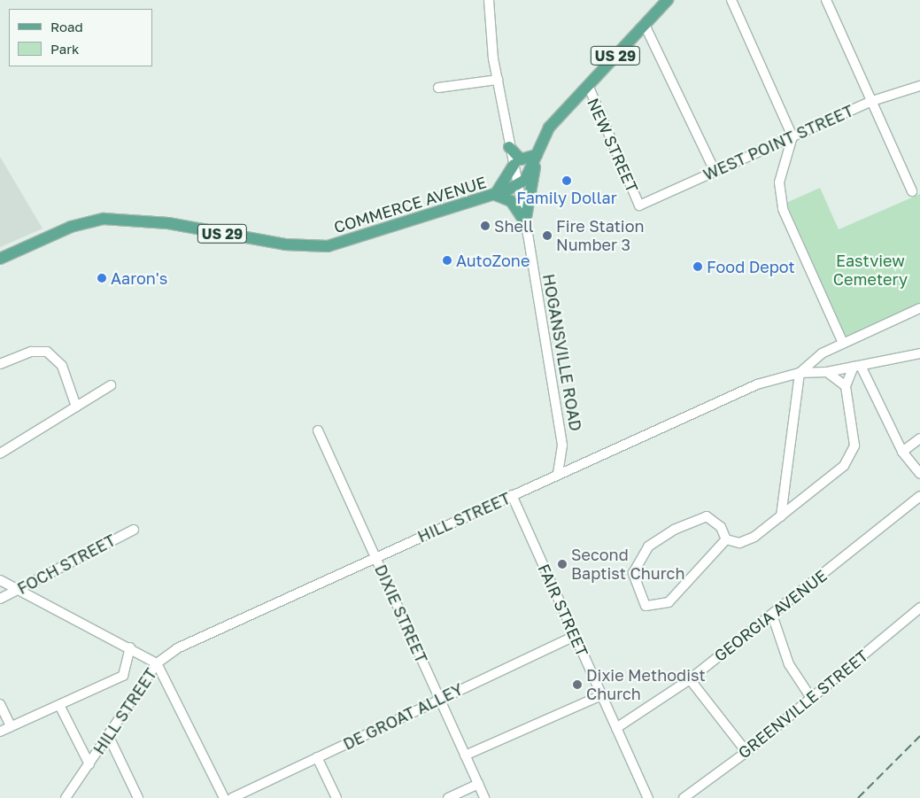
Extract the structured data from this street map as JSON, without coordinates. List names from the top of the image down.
{
  "streets": {
    "main road": ["US 29", "COMMERCE AVENUE"],
    "street": [
      "WEST POINT STREET",
      "NEW STREET",
      "HOGANSVILLE ROAD",
      "HILL STREET",
      "FOCH STREET",
      "FAIR STREET",
      "DIXIE STREET",
      "GEORGIA AVENUE",
      "GREENVILLE STREET",
      "DE GROAT ALLEY"
    ]
  },
  "crossings": [
    ["US 29", "NEW STREET"],
    ["US 29", "COMMERCE AVENUE"],
    ["US 29", "HOGANSVILLE ROAD"],
    ["WEST POINT STREET", "NEW STREET"],
    ["COMMERCE AVENUE", "HOGANSVILLE ROAD"],
    ["HOGANSVILLE ROAD", "HILL STREET"],
    ["HILL STREET", "FAIR STREET"],
    ["HILL STREET", "DIXIE STREET"],
    ["FAIR STREET", "GEORGIA AVENUE"],
    ["FAIR STREET", "DE GROAT ALLEY"],
    ["DIXIE STREET", "DE GROAT ALLEY"]
  ],
  "parks": ["Eastview Cemetery"],
  "places": [
    "Family Dollar",
    "Shell",
    "Fire Station Number 3",
    "AutoZone",
    "Food Depot",
    "Aaron's",
    "Second Baptist Church",
    "Dixie Methodist Church"
  ],
  "legend": ["Road", "Park"]
}
